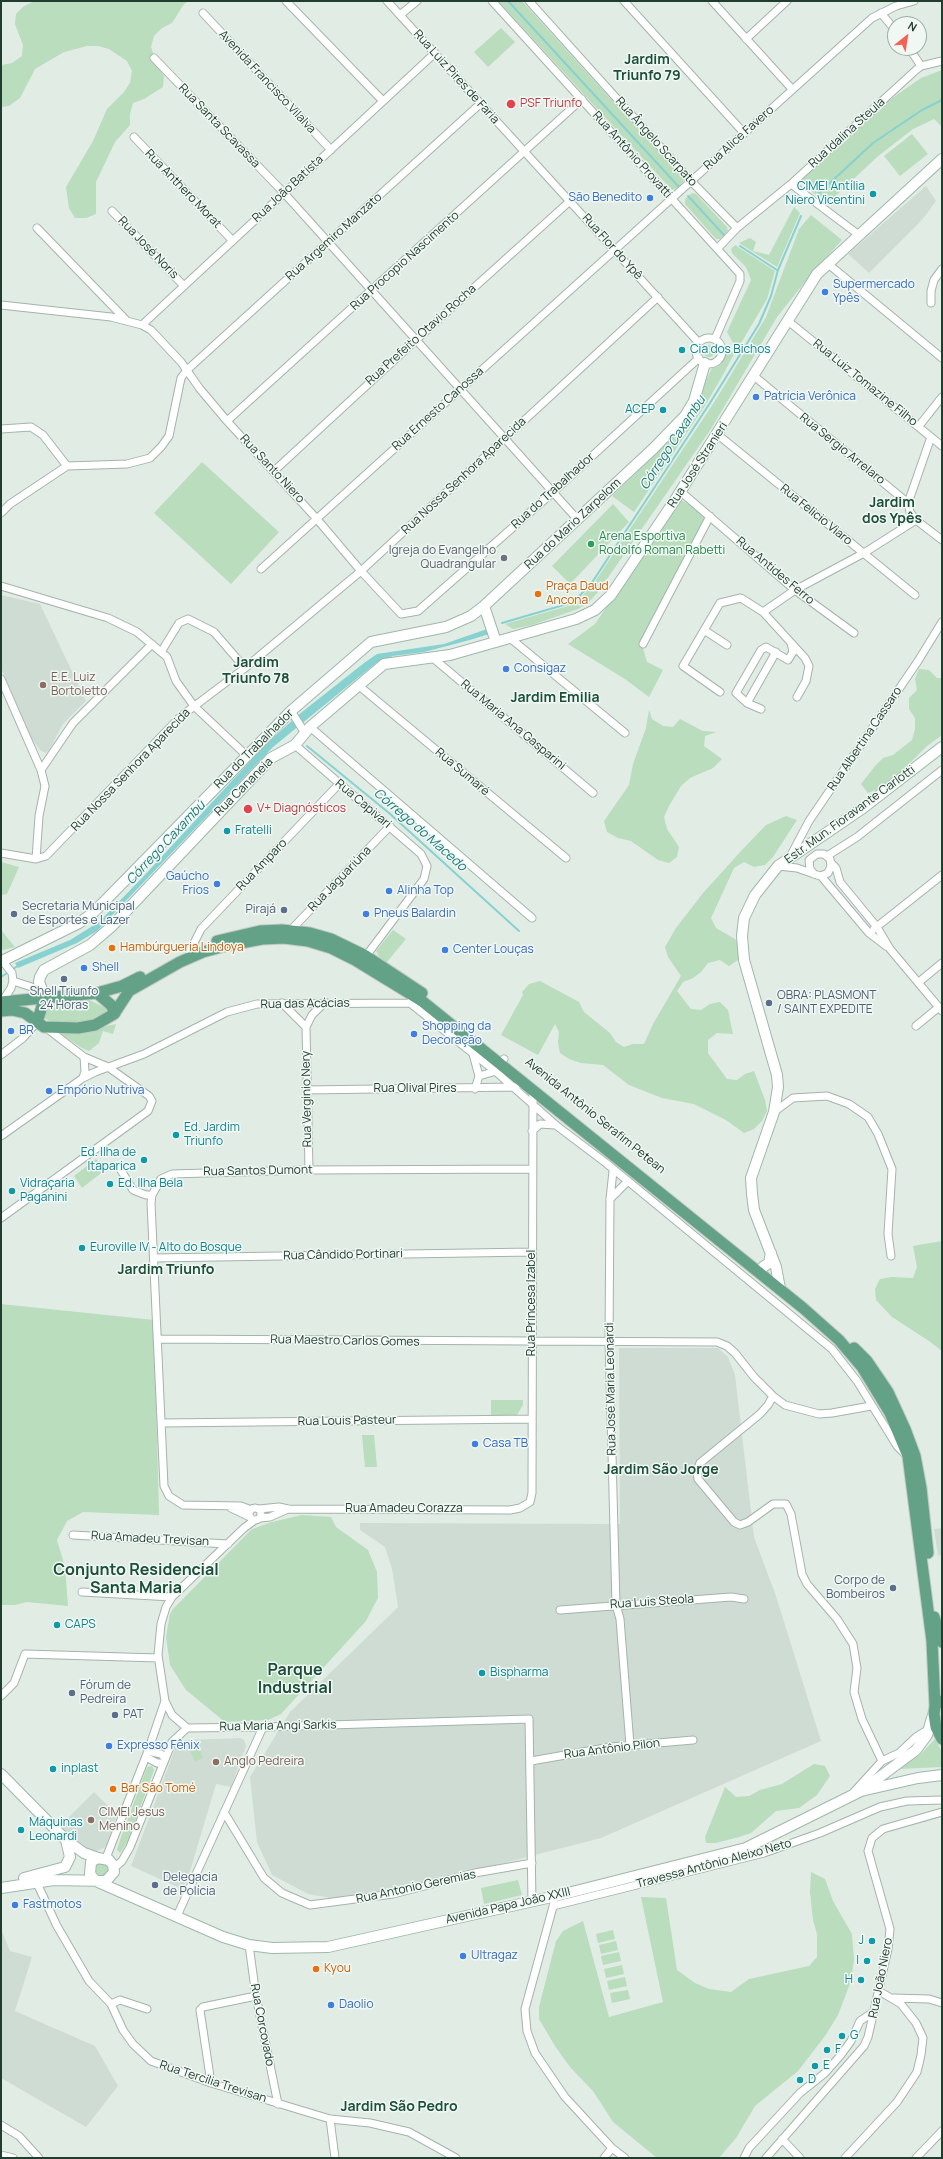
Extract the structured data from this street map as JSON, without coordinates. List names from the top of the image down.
{
  "streets": {
    "main road": ["Avenida Antônio Serafim Petean"],
    "street": [
      "Rua Luiz Pires de Faria",
      "Avenida Francisco Vilalva",
      "Rua Santa Scavassa",
      "Rua Idalina Steula",
      "Rua Alice Favero",
      "Rua Ângelo Scarpato",
      "Rua Antônio Provatti",
      "Rua Anthero Morat",
      "Rua João Batista",
      "Rua Argemiro Manzato",
      "Rua Flor do Ypê",
      "Rua José Noris",
      "Rua Procopio Nascimento",
      "Rua Prefeito Otavio Rocha",
      "Rua Luiz Tomazine Filho",
      "Rua Ernesto Canossa",
      "Rua Sergio Arrelaro",
      "Rua José Stranieri",
      "Rua Santo Niero",
      "Rua Nossa Senhora Aparecida",
      "Rua do Trabalhador",
      "Rua Felicio Viaro",
      "Rua do Mario Zarpelom",
      "Rua Antides Ferro",
      "Rua Maria Ana Gasparini",
      "Rua Albertina Cassaro",
      "Rua Sumaré",
      "Rua Cananeia",
      "Rua Capivari",
      "Estr. Mun. Fioravante Carlotti",
      "Rua Amparo",
      "Rua Jaguariúna",
      "Rua das Acácias",
      "Rua Olival Pires",
      "Rua Verginio Nery",
      "Rua Santos Dumont",
      "Rua Cândido Portinari",
      "Rua Princesa Izabel",
      "Rua Maestro Carlos Gomes",
      "Rua José Maria Leonardi",
      "Rua Louis Pasteur",
      "Rua Amadeu Corazza",
      "Rua Amadeu Trevisan",
      "Rua Luis Steola",
      "Rua Maria Angi Sarkis",
      "Rua Antônio Pilon",
      "Travessa Antônio Aleixo Neto",
      "Rua Antonio Geremias",
      "Avenida Papa João XXIII",
      "Rua João Niero",
      "Rua Corcovado",
      "Rua Tercília Trevisan"
    ]
  },
  "crossings": [
    ["Rua Luiz Pires de Faria", "Rua João Batista"],
    ["Rua Luiz Pires de Faria", "Rua Argemiro Manzato"],
    ["Rua Luiz Pires de Faria", "Rua Flor do Ypê"],
    ["Rua Luiz Pires de Faria", "Rua Procopio Nascimento"],
    ["Avenida Francisco Vilalva", "Rua João Batista"],
    ["Rua Santa Scavassa", "Rua João Batista"],
    ["Rua Santa Scavassa", "Rua Argemiro Manzato"],
    ["Rua Santa Scavassa", "Rua Procopio Nascimento"],
    ["Rua Santa Scavassa", "Rua Prefeito Otavio Rocha"],
    ["Rua Santa Scavassa", "Rua Ernesto Canossa"],
    ["Rua Santa Scavassa", "Rua Nossa Senhora Aparecida"],
    ["Rua Santa Scavassa", "Rua do Trabalhador"],
    ["Rua Santa Scavassa", "Rua do Mario Zarpelom"],
    ["Rua Idalina Steula", "Rua Ângelo Scarpato"],
    ["Rua Idalina Steula", "Rua Antônio Provatti"],
    ["Rua Alice Favero", "Rua Ângelo Scarpato"],
    ["Rua Alice Favero", "Rua Antônio Provatti"],
    ["Rua Alice Favero", "Rua Flor do Ypê"],
    ["Rua Alice Favero", "Rua Ernesto Canossa"],
    ["Rua Antônio Provatti", "Rua Flor do Ypê"],
    ["Rua Antônio Provatti", "Rua Procopio Nascimento"],
    ["Rua Antônio Provatti", "Rua do Trabalhador"],
    ["Rua Antônio Provatti", "Rua do Mario Zarpelom"],
    ["Rua Anthero Morat", "Rua João Batista"],
    ["Rua João Batista", "Rua José Noris"],
    ["Rua João Batista", "Rua Santo Niero"],
    ["Rua Argemiro Manzato", "Rua Santo Niero"],
    ["Rua Flor do Ypê", "Rua Procopio Nascimento"],
    ["Rua Flor do Ypê", "Rua Prefeito Otavio Rocha"],
    ["Rua Flor do Ypê", "Rua Ernesto Canossa"],
    ["Rua Flor do Ypê", "Rua Nossa Senhora Aparecida"],
    ["Rua Flor do Ypê", "Rua do Trabalhador"],
    ["Rua Flor do Ypê", "Rua do Mario Zarpelom"],
    ["Rua Procopio Nascimento", "Rua Santo Niero"],
    ["Rua Prefeito Otavio Rocha", "Rua Santo Niero"],
    ["Rua Luiz Tomazine Filho", "Rua José Stranieri"],
    ["Rua Ernesto Canossa", "Rua Santo Niero"],
    ["Rua Sergio Arrelaro", "Rua José Stranieri"],
    ["Rua José Stranieri", "Rua Felicio Viaro"],
    ["Rua José Stranieri", "Rua Antides Ferro"],
    ["Rua José Stranieri", "Rua Cananeia"],
    ["Rua Santo Niero", "Rua Nossa Senhora Aparecida"],
    ["Rua Santo Niero", "Rua do Trabalhador"],
    ["Rua do Trabalhador", "Rua do Mario Zarpelom"],
    ["Rua Maria Ana Gasparini", "Rua Cananeia"],
    ["Rua Albertina Cassaro", "Estr. Mun. Fioravante Carlotti"],
    ["Rua Sumaré", "Rua Cananeia"],
    ["Rua Cananeia", "Rua Capivari"],
    ["Rua Cananeia", "Avenida Antônio Serafim Petean"],
    ["Rua Capivari", "Rua Amparo"],
    ["Rua Capivari", "Rua Jaguariúna"],
    ["Rua Capivari", "Avenida Antônio Serafim Petean"],
    ["Estr. Mun. Fioravante Carlotti", "Avenida Antônio Serafim Petean"],
    ["Rua Amparo", "Avenida Antônio Serafim Petean"],
    ["Rua Jaguariúna", "Avenida Antônio Serafim Petean"],
    ["Rua das Acácias", "Avenida Antônio Serafim Petean"],
    ["Rua Olival Pires", "Rua Verginio Nery"],
    ["Rua Olival Pires", "Avenida Antônio Serafim Petean"],
    ["Rua Verginio Nery", "Rua Santos Dumont"],
    ["Avenida Antônio Serafim Petean", "Rua Princesa Izabel"],
    ["Avenida Antônio Serafim Petean", "Rua José Maria Leonardi"],
    ["Rua Santos Dumont", "Rua Princesa Izabel"],
    ["Rua Cândido Portinari", "Rua Princesa Izabel"],
    ["Rua Princesa Izabel", "Rua Maestro Carlos Gomes"],
    ["Rua Princesa Izabel", "Rua Louis Pasteur"],
    ["Rua Princesa Izabel", "Rua Amadeu Corazza"],
    ["Rua Maestro Carlos Gomes", "Rua José Maria Leonardi"],
    ["Rua José Maria Leonardi", "Rua Luis Steola"],
    ["Rua José Maria Leonardi", "Rua Antônio Pilon"],
    ["Rua Louis Pasteur", "Rua Amadeu Corazza"],
    ["Rua Amadeu Corazza", "Rua Amadeu Trevisan"],
    ["Rua Maria Angi Sarkis", "Rua Antônio Pilon"],
    ["Travessa Antônio Aleixo Neto", "Avenida Papa João XXIII"],
    ["Avenida Papa João XXIII", "Rua Corcovado"],
    ["Avenida Papa João XXIII", "Rua Tercília Trevisan"],
    ["Rua Corcovado", "Rua Tercília Trevisan"]
  ],
  "districts": [
    "Jardim Triunfo 79",
    "Jardim dos Ypês",
    "Jardim Triunfo 78",
    "Jardim Emilia",
    "Jardim Triunfo",
    "Jardim São Jorge",
    "Conjunto Residencial Santa Maria",
    "Parque Industrial",
    "Jardim São Pedro"
  ],
  "water": ["Córrego Caxambu", "Córrego do Macedo", "Córrego Caxambú"],
  "places": [
    "PSF Triunfo",
    "CIMEI Antília Niero Vicentini",
    "São Benedito",
    "Supermercado Ypês",
    "Cia dos Bichos",
    "Patrícia Verônica",
    "ACEP",
    "Arena Esportiva Rodolfo Roman Rabetti",
    "Igreja do Evangelho Quadrangular",
    "Praça Daud Ancona",
    "Consigaz",
    "E.E. Luiz Bortoletto",
    "V+ Diagnósticos",
    "Fratelli",
    "Gaúcho Frios",
    "Alinha Top",
    "Pirajá",
    "Secretaria Municipal de Esportes e Lazer",
    "Pneus Balardin",
    "Hambúrgueria Lindoya",
    "Center Louças",
    "Shell",
    "Shell Triunfo 24 Horas",
    "OBRA: PLASMONT / SAINT EXPEDITE",
    "BR",
    "Shopping da Decoração",
    "Empório Nutriva",
    "Ed. Jardim Triunfo",
    "Ed. Ilha de Itaparica",
    "Ed. Ilha Bela",
    "Vidraçaria Paganini",
    "Euroville IV - Alto do Bosque",
    "Casa TB",
    "Corpo de Bombeiros",
    "CAPS",
    "Bispharma",
    "Fórum de Pedreira",
    "PAT",
    "Expresso Fênix",
    "Anglo Pedreira",
    "inplast",
    "Bar São Tomé",
    "CIMEI Jesus Menino",
    "Máquinas Leonardi",
    "Delegacia de Polícia",
    "Fastmotos",
    "J",
    "Ultragaz",
    "I",
    "Kyou",
    "H",
    "Daolio",
    "G",
    "F",
    "E",
    "D"
  ],
  "north": "top right"
}
